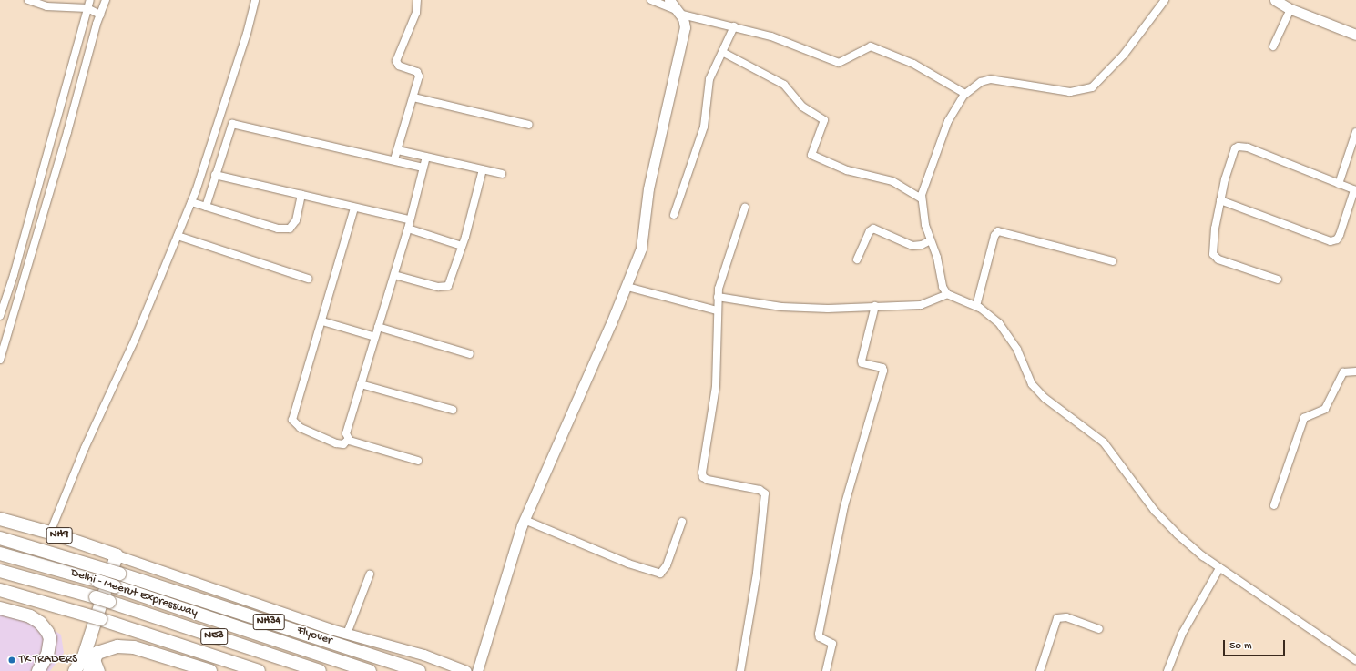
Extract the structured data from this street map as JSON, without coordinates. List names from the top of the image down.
{
  "streets": {
    "highway": [
      "NH9",
      "Delhi - Meerut Expressway",
      "NH34",
      "NE3",
      "Flyover"
    ]
  },
  "places": ["TK TRADERS"],
  "scale_bar": "50 m"
}
